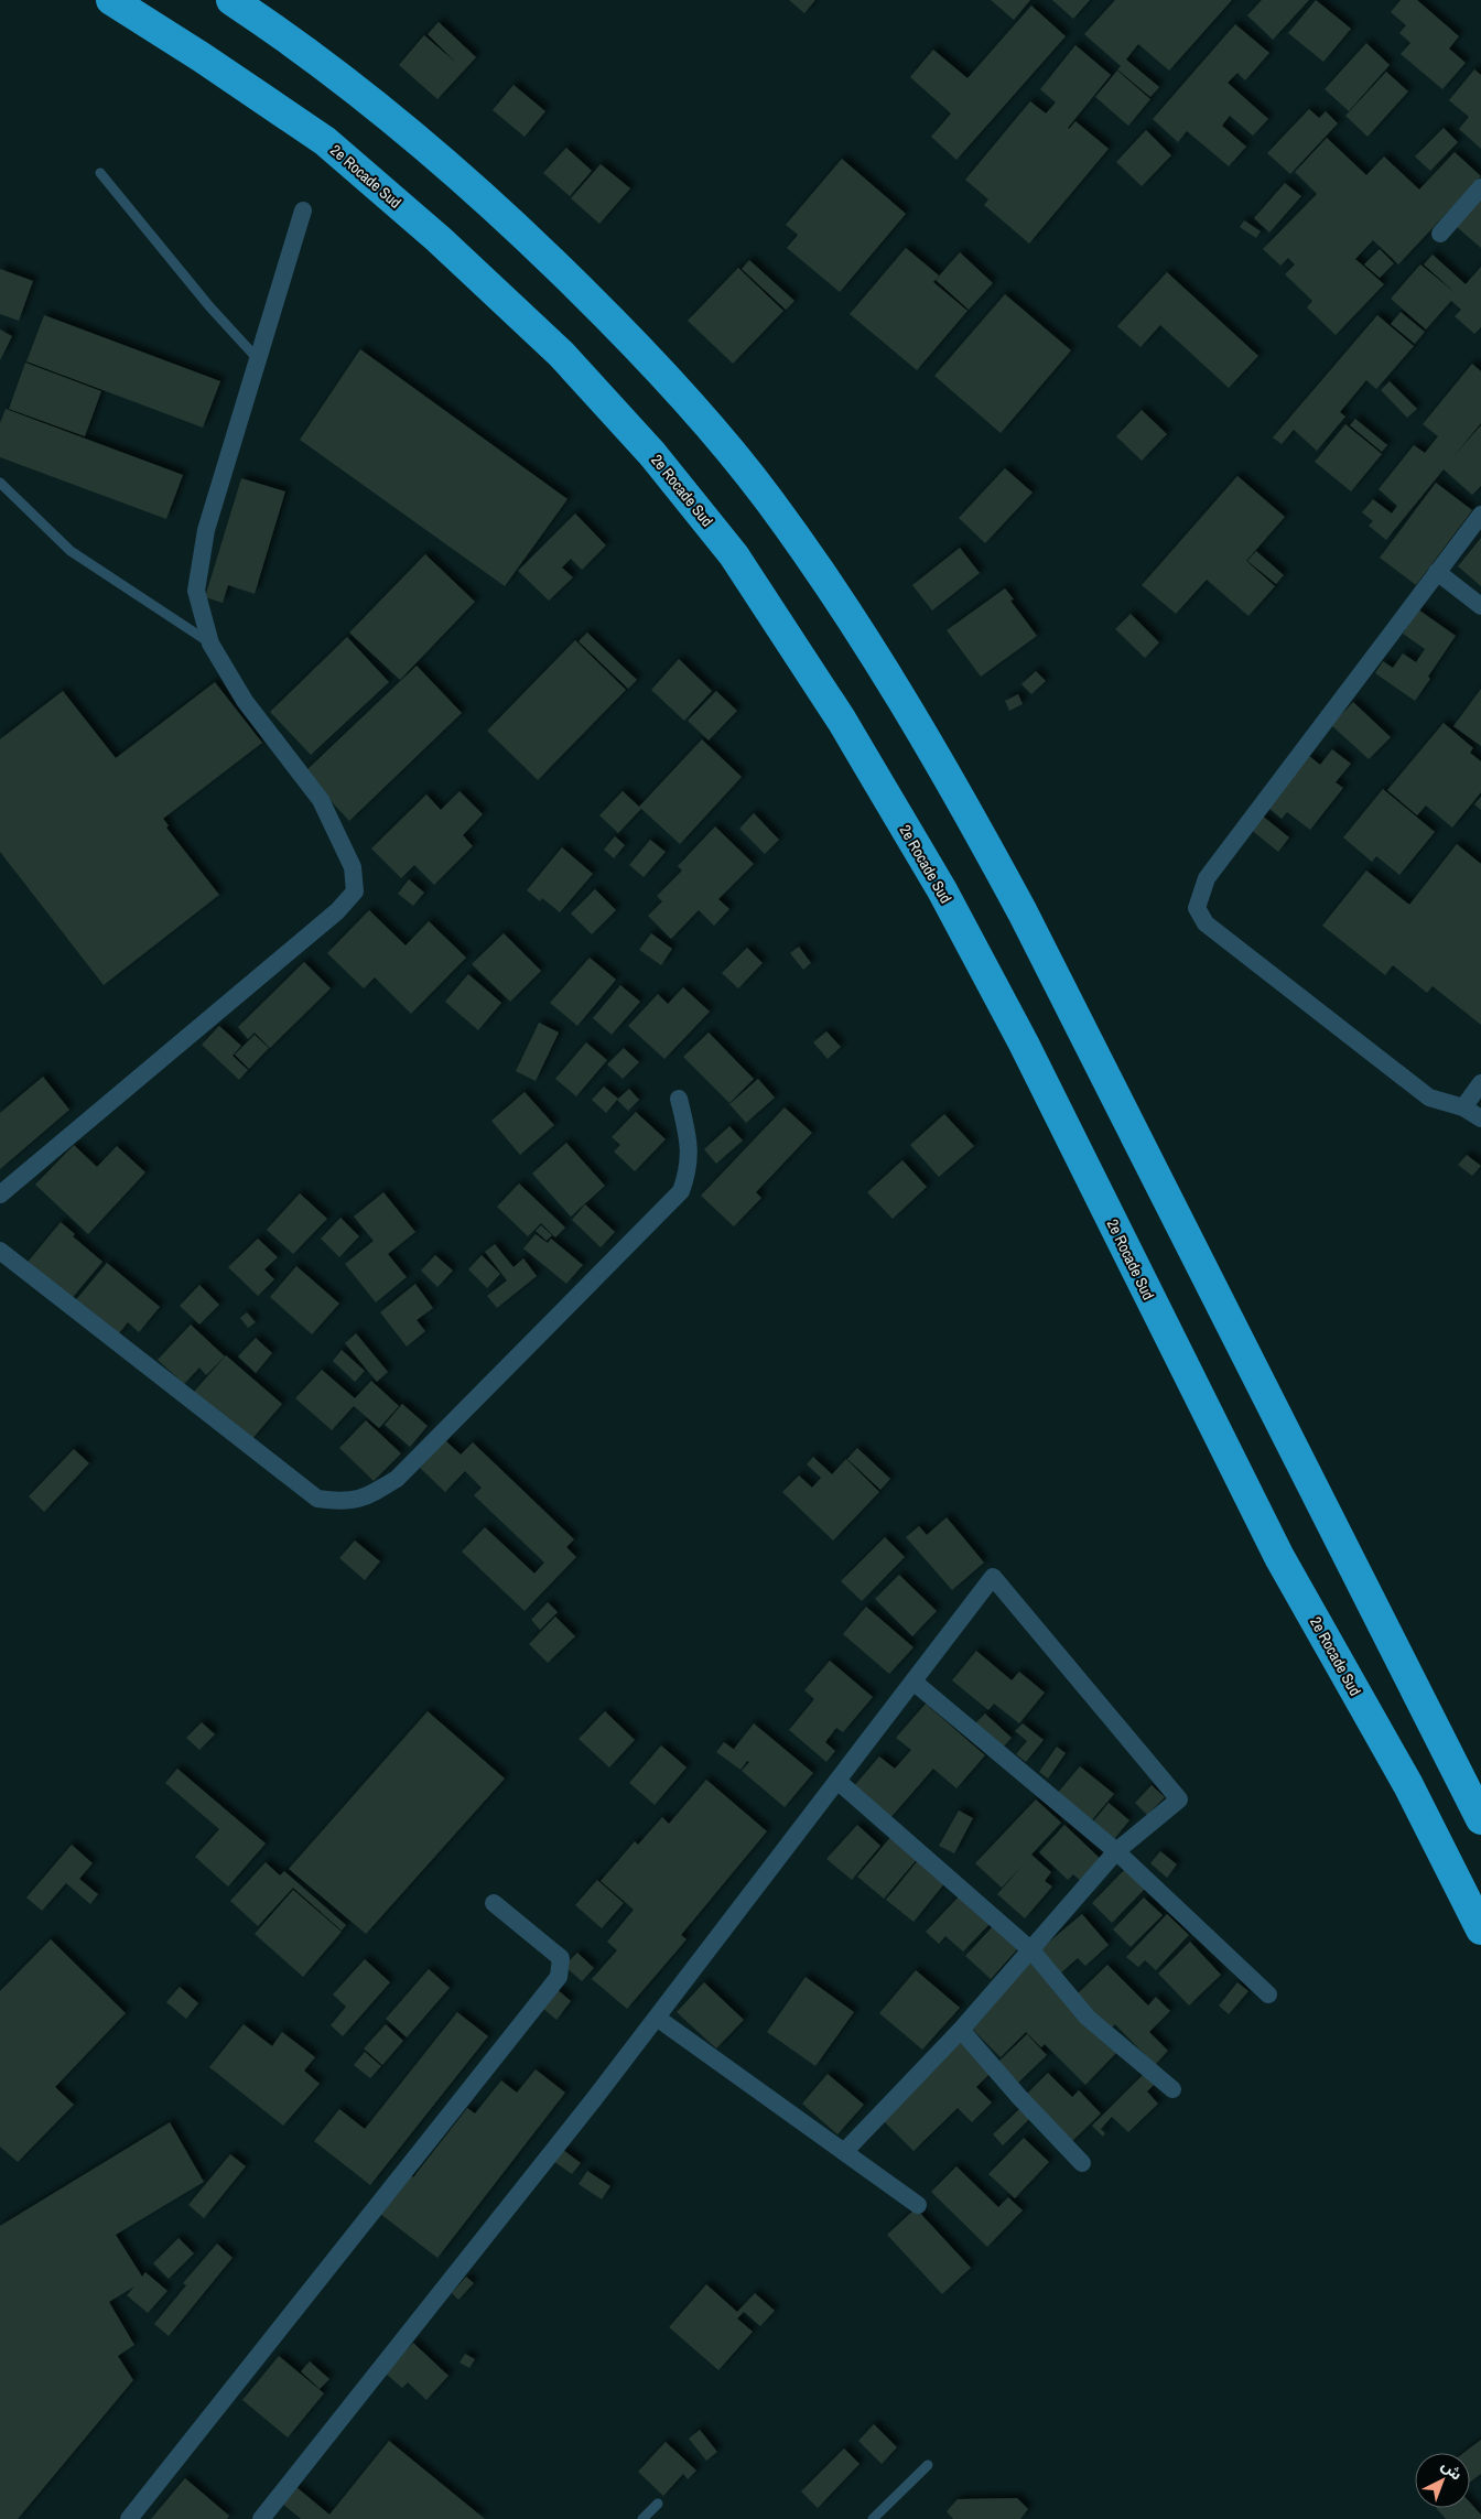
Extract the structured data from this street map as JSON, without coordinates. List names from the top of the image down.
{
  "streets": {
    "highway": ["2e Rocade Sud"]
  },
  "north": "top right"
}
